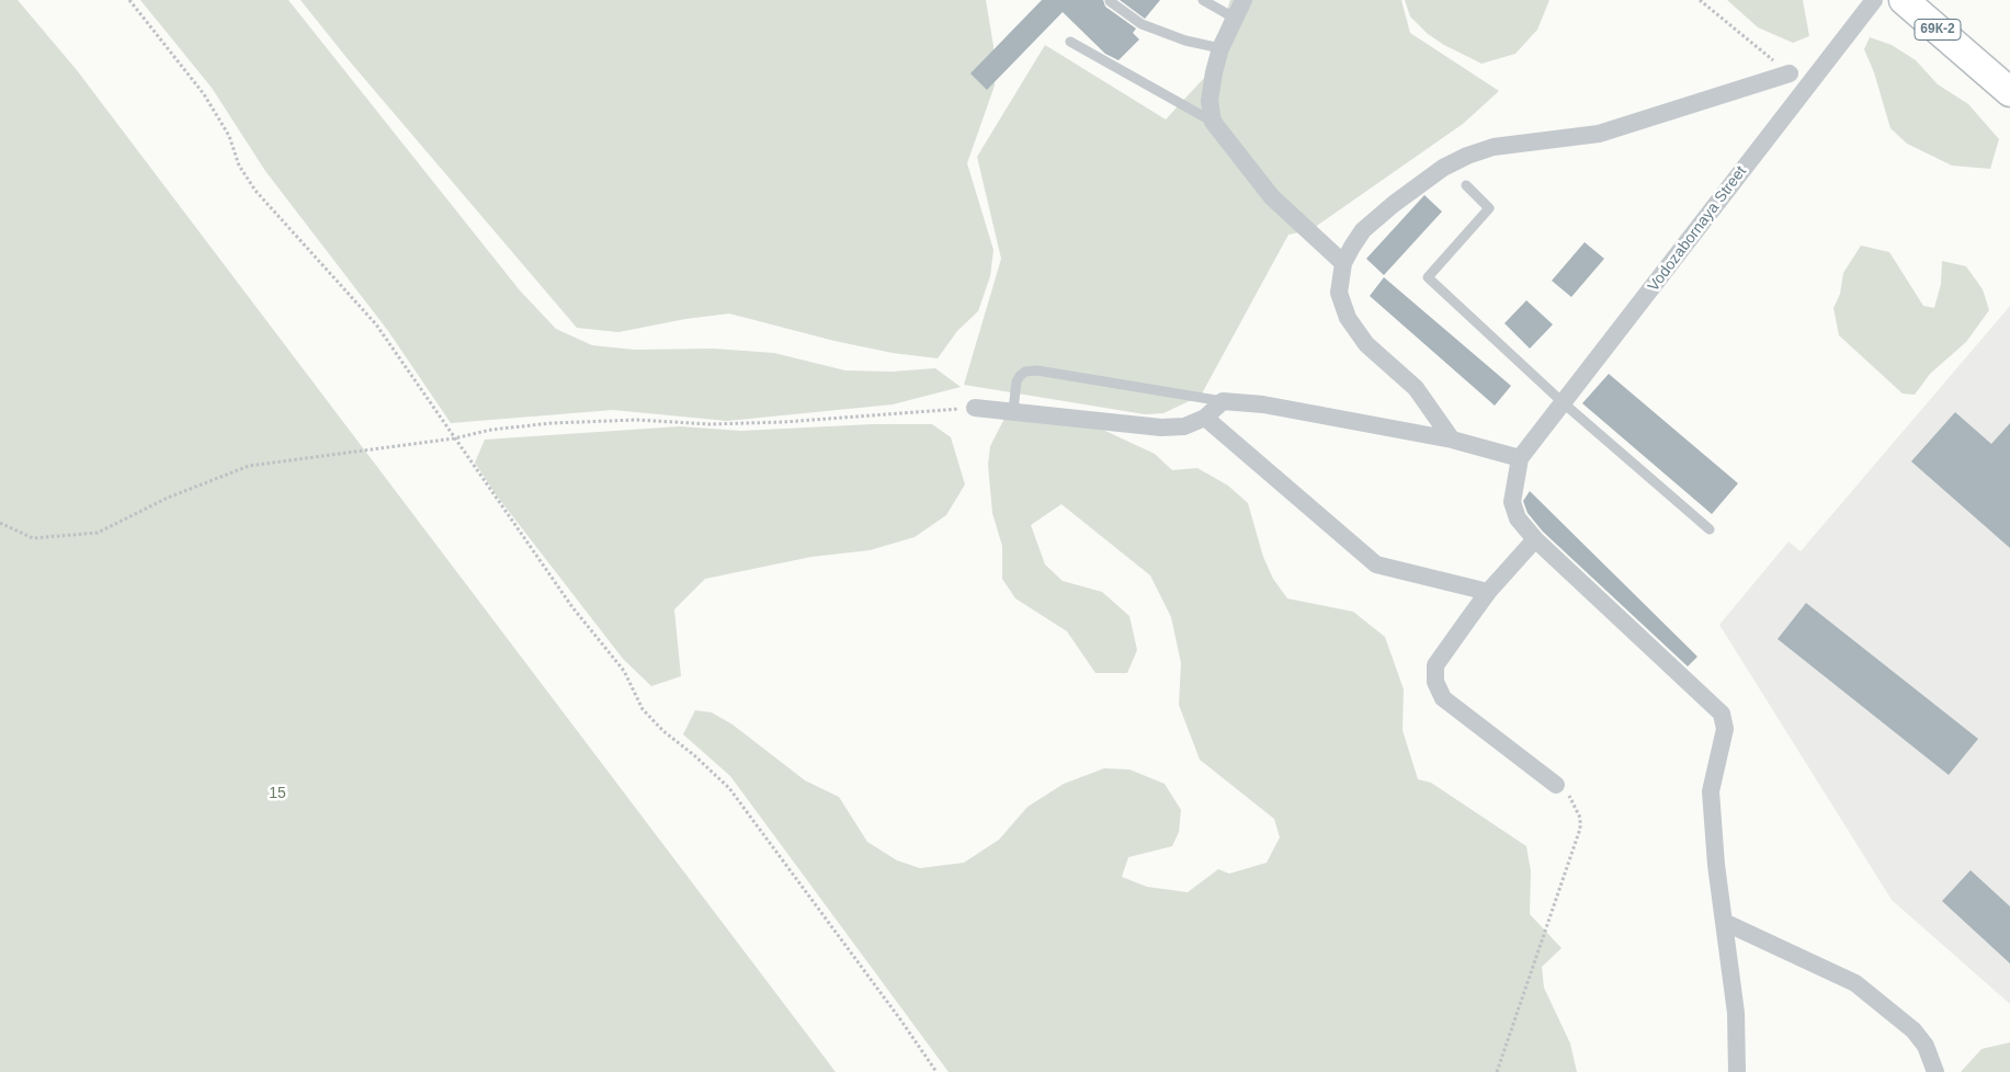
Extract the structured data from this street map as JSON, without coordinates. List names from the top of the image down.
{
  "streets": {
    "main road": ["69К-2"],
    "street": ["Vodozabornaya Street"]
  },
  "parks": ["15"]
}
